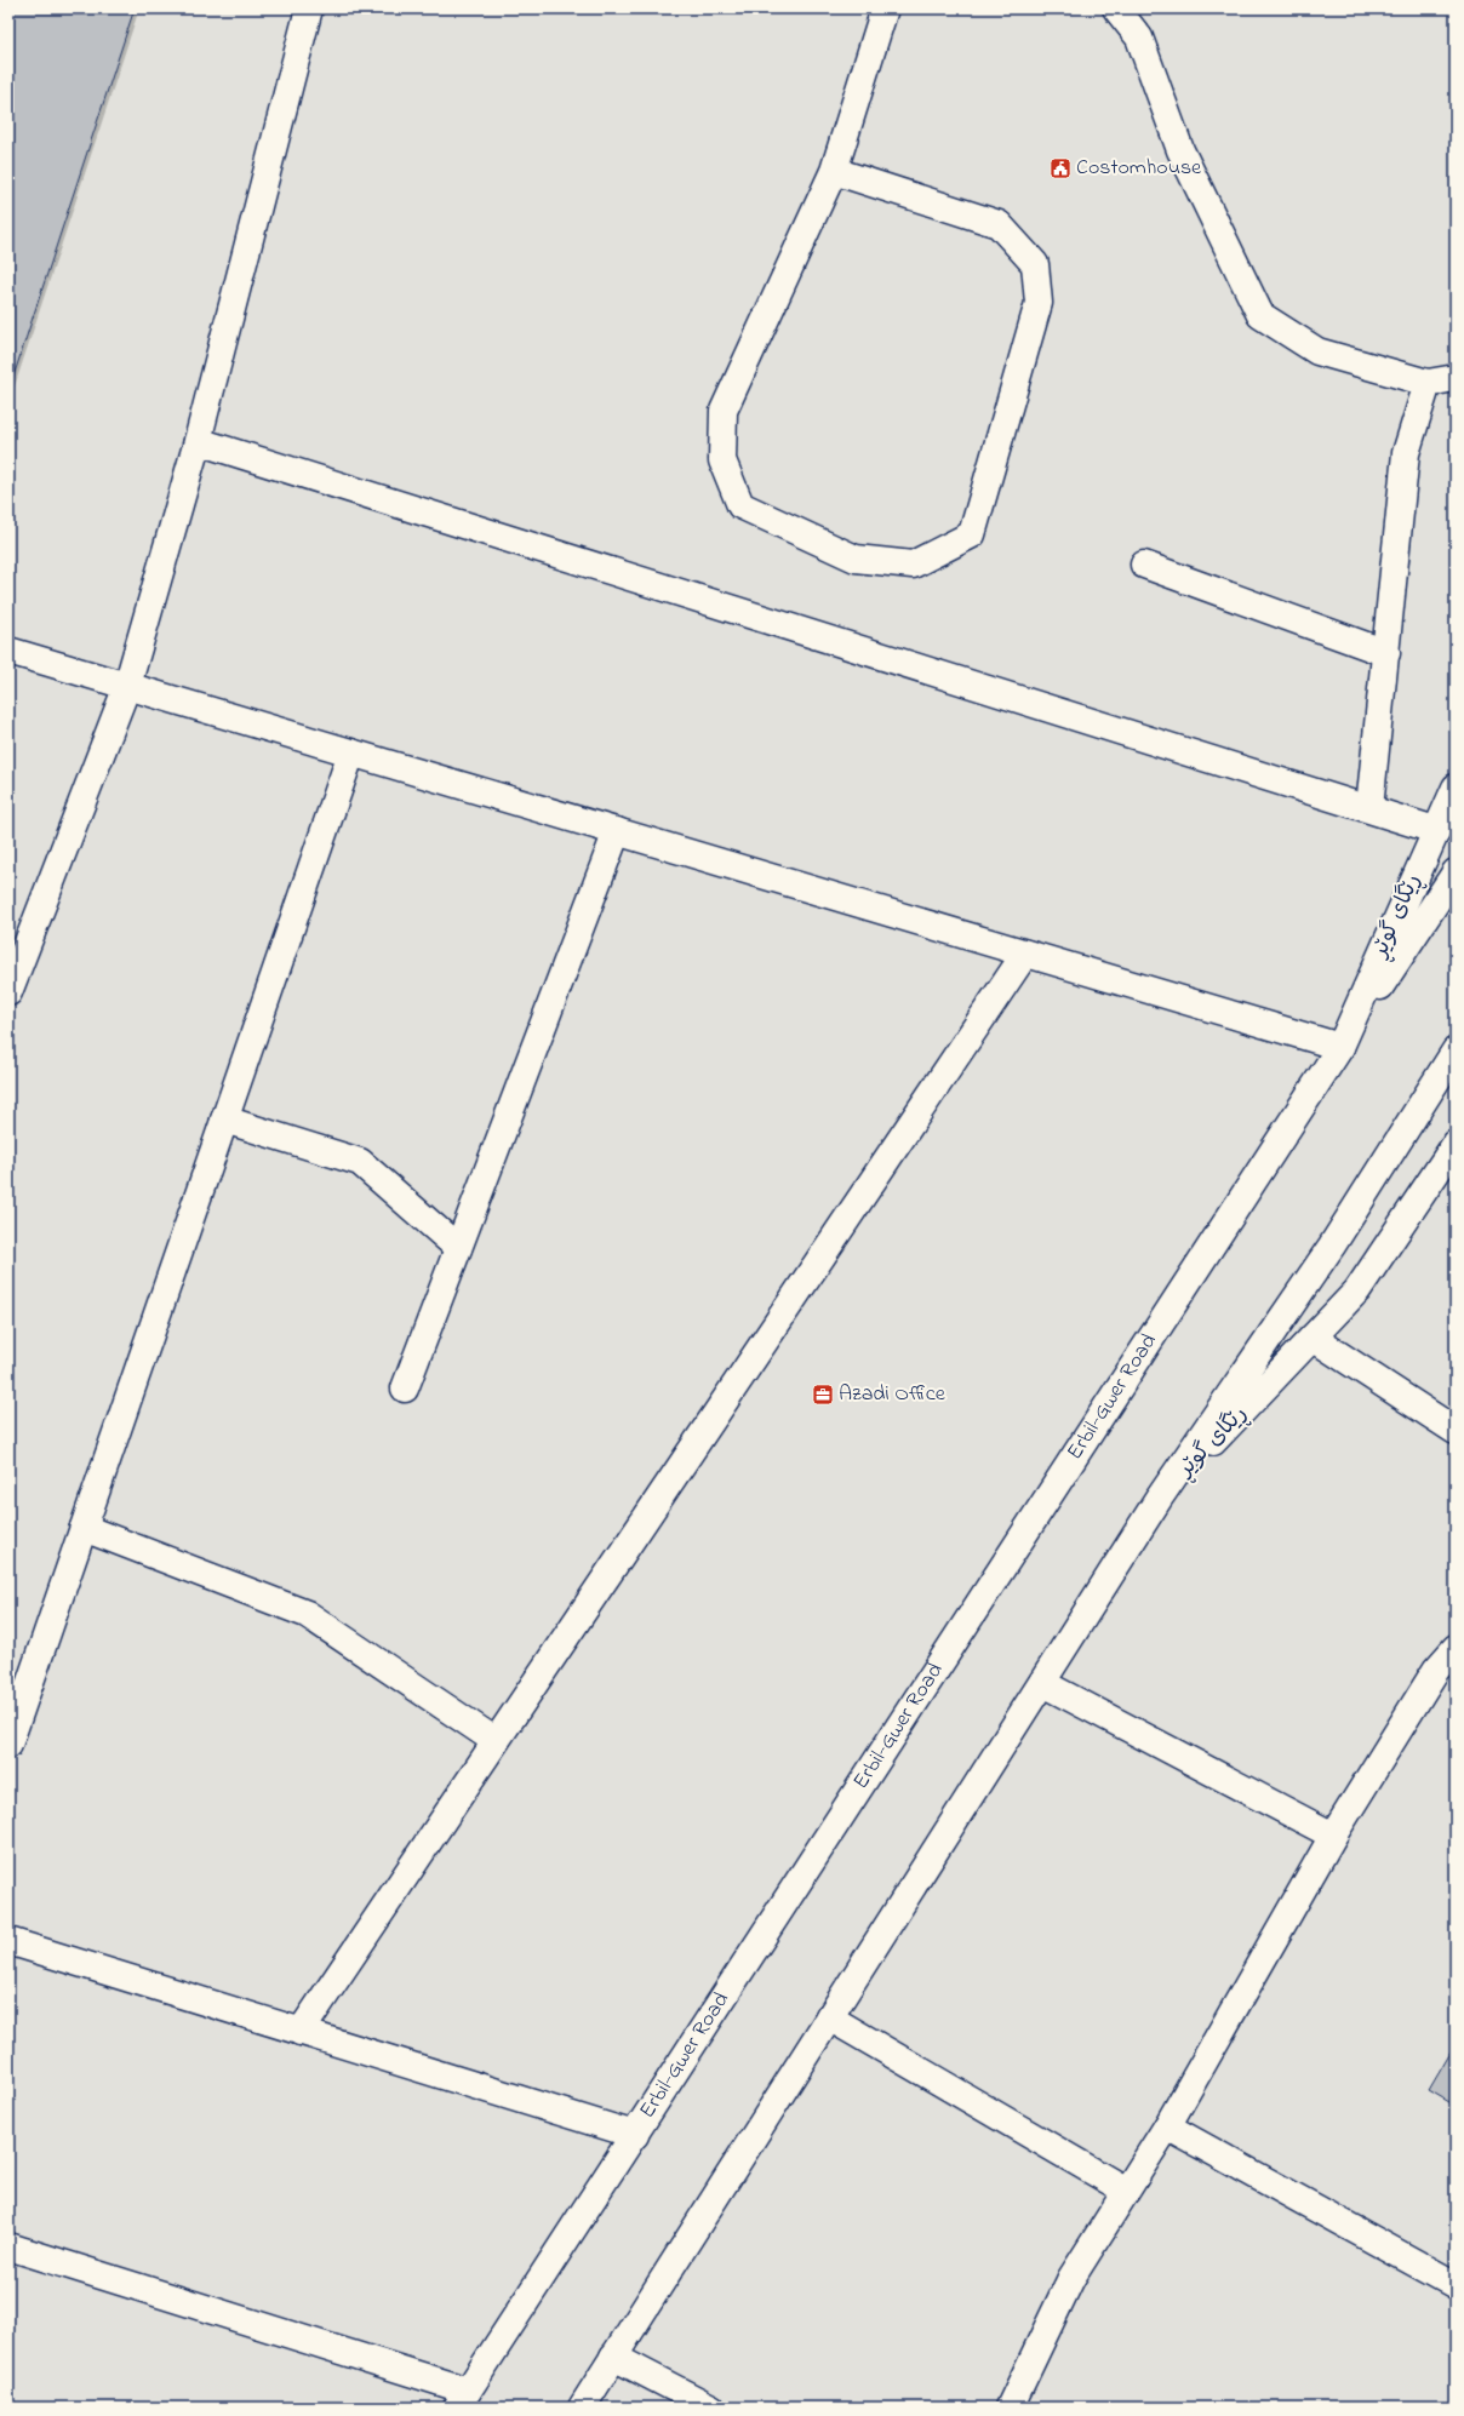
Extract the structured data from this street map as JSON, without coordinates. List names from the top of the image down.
{
  "streets": {
    "main road": ["ڕێگای گوێڕ", "Erbil-Gwer Road"]
  },
  "crossings": [
    ["ڕێگای گوێڕ", "Erbil-Gwer Road"]
  ],
  "places": {
    "public building": ["Costomhouse"],
    "office": ["Azadi Office"]
  }
}
